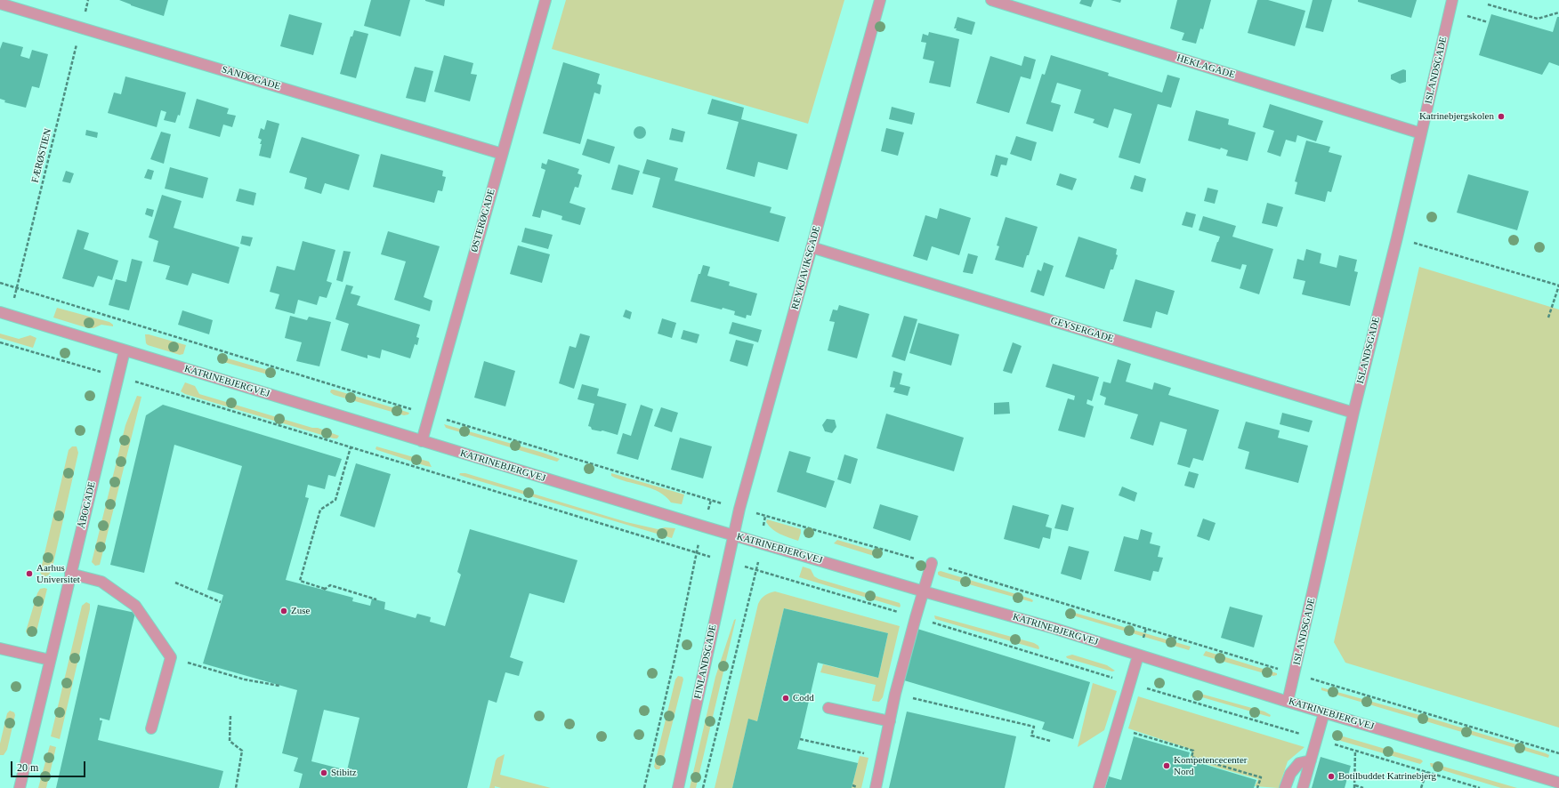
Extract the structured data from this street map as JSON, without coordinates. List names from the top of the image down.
{
  "streets": {
    "street": [
      "HEKLAGADE",
      "ISLANDSGADE",
      "SANDØGADE",
      "ØSTERØGADE",
      "REYKJAVIKSGADE",
      "GEYSERGADE",
      "KATRINEBJERGVEJ",
      "ÅBOGADE",
      "FINLANDSGADE"
    ],
    "path": ["FÆRØSTIEN"]
  },
  "crossings": [
    ["HEKLAGADE", "ISLANDSGADE"],
    ["ISLANDSGADE", "GEYSERGADE"],
    ["ISLANDSGADE", "KATRINEBJERGVEJ"],
    ["SANDØGADE", "FÆRØSTIEN"],
    ["SANDØGADE", "ØSTERØGADE"],
    ["FÆRØSTIEN", "KATRINEBJERGVEJ"],
    ["ØSTERØGADE", "KATRINEBJERGVEJ"],
    ["REYKJAVIKSGADE", "GEYSERGADE"],
    ["REYKJAVIKSGADE", "KATRINEBJERGVEJ"],
    ["REYKJAVIKSGADE", "FINLANDSGADE"],
    ["KATRINEBJERGVEJ", "ÅBOGADE"],
    ["KATRINEBJERGVEJ", "FINLANDSGADE"]
  ],
  "places": [
    "Katrinebjergskolen",
    "Aarhus Universitet",
    "Zuse",
    "Codd",
    "Kompetencecenter Nord",
    "Stibitz",
    "Botilbuddet Katrinebjerg"
  ],
  "scale_bar": "20 m"
}
